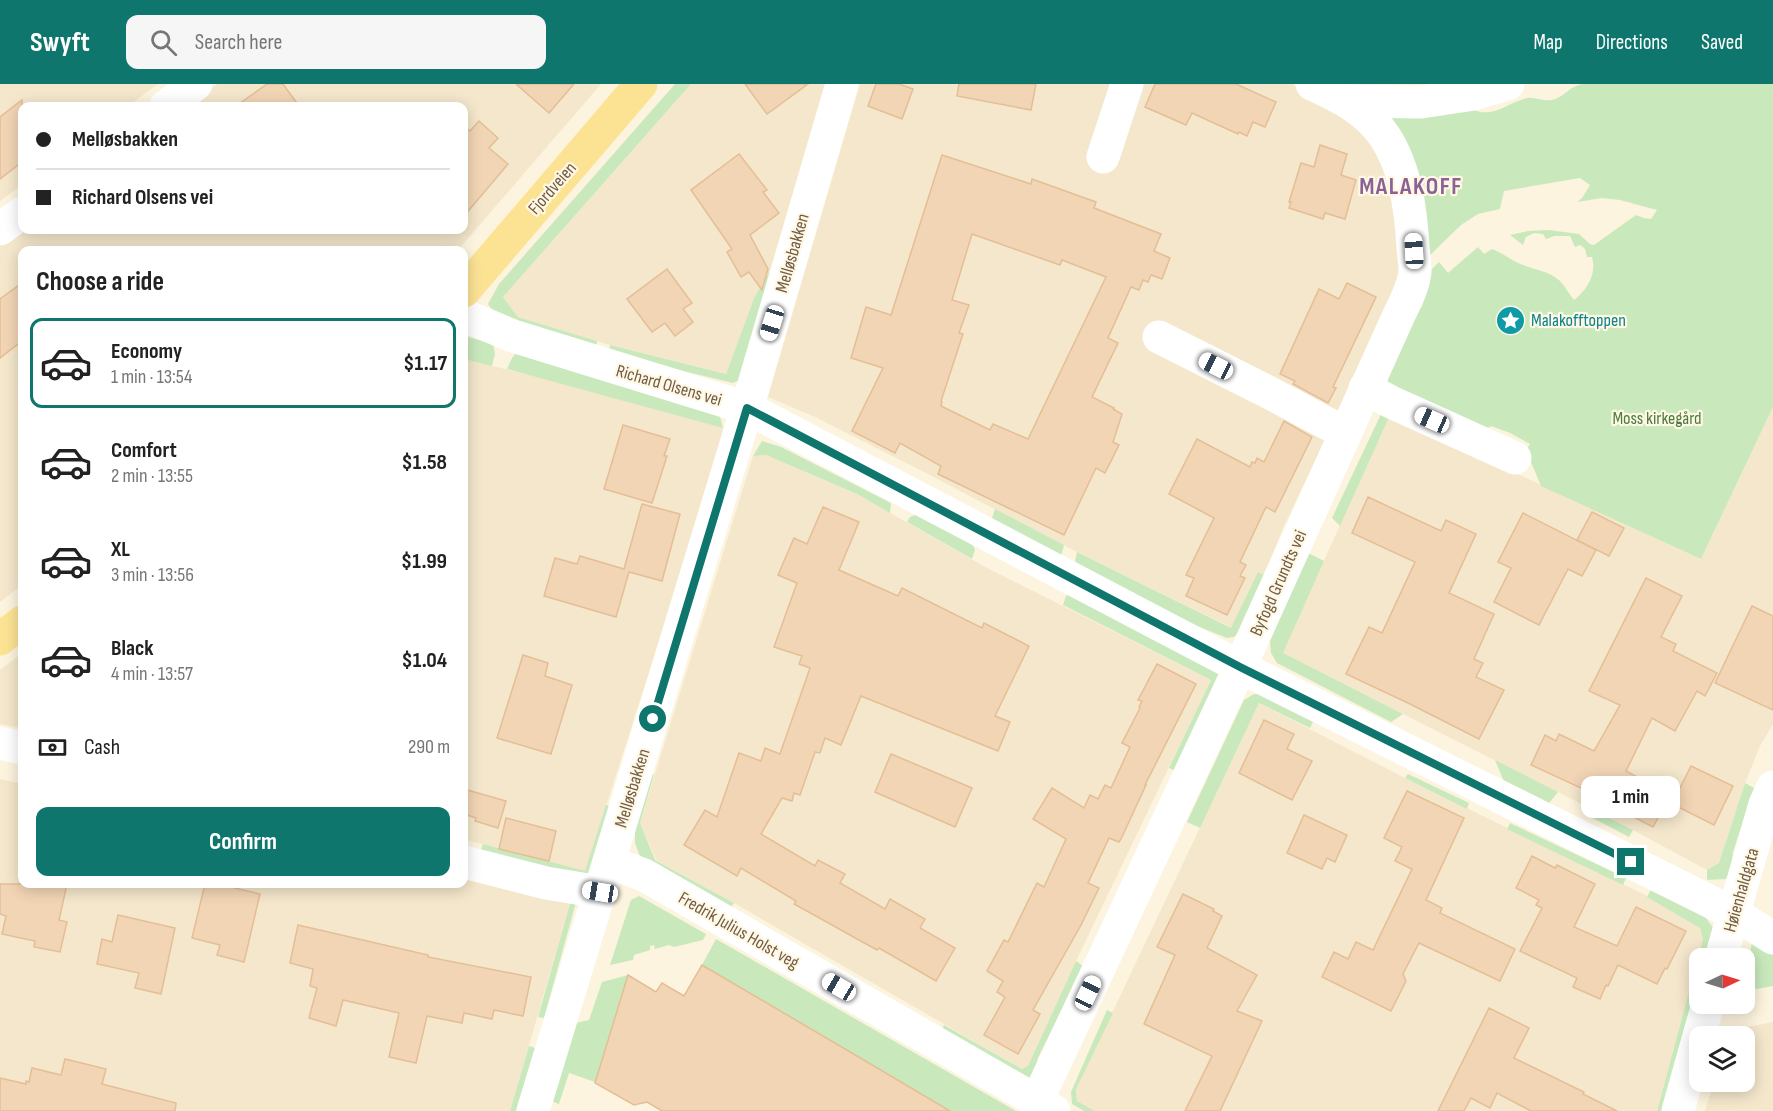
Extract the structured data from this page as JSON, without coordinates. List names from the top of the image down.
{
  "streets": {
    "main road": ["Fjordveien"],
    "street": [
      "Melløsbakken",
      "Richard Olsens vei",
      "Byfogd Grundts vei",
      "Høienhaldgata",
      "Fredrik Julius Holst veg"
    ]
  },
  "crossings": [
    ["Melløsbakken", "Richard Olsens vei"],
    ["Melløsbakken", "Fredrik Julius Holst veg"],
    ["Richard Olsens vei", "Byfogd Grundts vei"],
    ["Richard Olsens vei", "Høienhaldgata"],
    ["Byfogd Grundts vei", "Fredrik Julius Holst veg"]
  ],
  "districts": ["MALAKOFF"],
  "parks": ["Moss kirkegård"],
  "places": {
    "place": ["Malakofftoppen"]
  },
  "north": "right",
  "page": {
    "header": "Swyft",
    "search": "Search here",
    "nav": ["Map", "Directions", "Saved"],
    "banner": ["Melløsbakken", "Richard Olsens vei"],
    "heading": "Choose a ride",
    "list": [
      {
        "name": "Economy",
        "note": "1 min · 13:54",
        "value": "$1.17"
      },
      {
        "name": "Comfort",
        "note": "2 min · 13:55",
        "value": "$1.58"
      },
      {
        "name": "XL",
        "note": "3 min · 13:56",
        "value": "$1.99"
      },
      {
        "name": "Black",
        "note": "4 min · 13:57",
        "value": "$1.04"
      }
    ],
    "pay": ["Cash", "290 m"],
    "bubble": "1 min",
    "buttons": "Confirm"
  }
}
